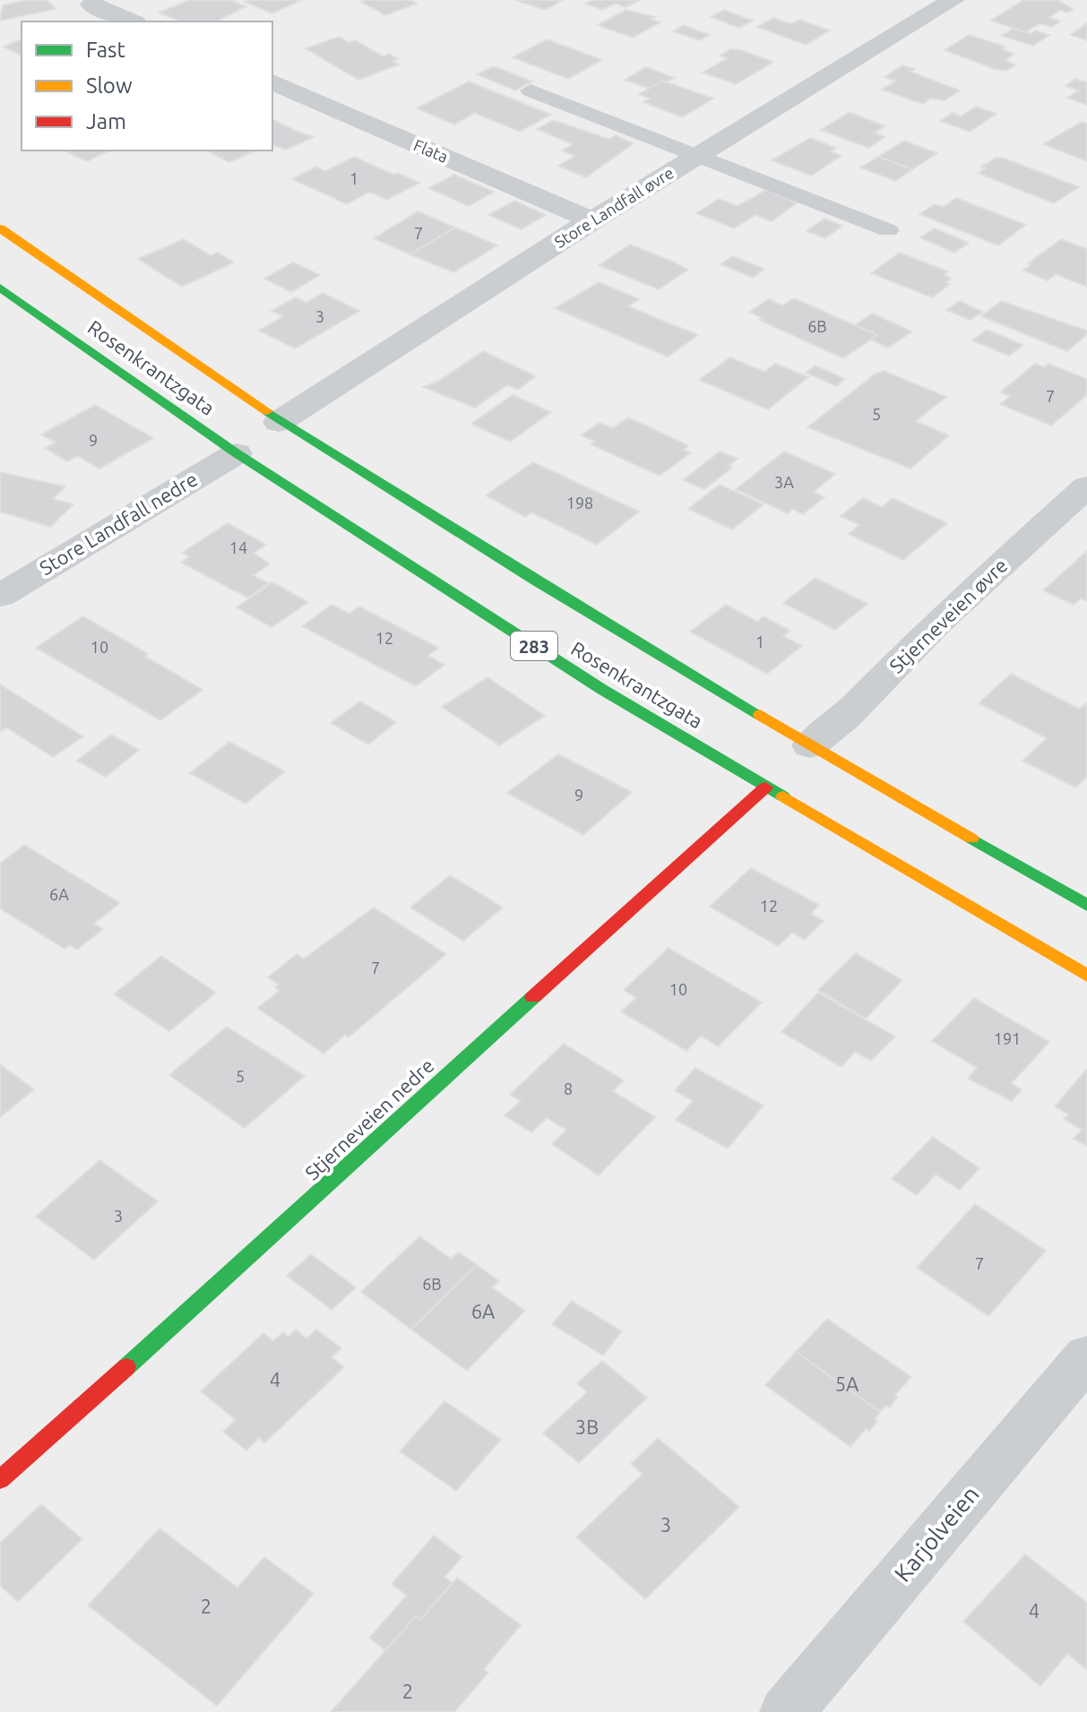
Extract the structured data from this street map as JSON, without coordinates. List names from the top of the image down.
{
  "streets": {
    "main road": ["Rosenkrantzgata", "283", "Stjerneveien nedre"],
    "street": [
      "Flata",
      "Store Landfall øvre",
      "Store Landfall nedre",
      "Stjerneveien øvre",
      "Karjolveien"
    ]
  },
  "crossings": [
    ["Flata", "Store Landfall øvre"],
    ["Store Landfall øvre", "Rosenkrantzgata"],
    ["Rosenkrantzgata", "Store Landfall nedre"],
    ["Rosenkrantzgata", "Stjerneveien øvre"],
    ["Rosenkrantzgata", "Stjerneveien nedre"]
  ],
  "house_numbers": [
    "1",
    "7",
    "3",
    "6B",
    "7",
    "5",
    "9",
    "3A",
    "198",
    "14",
    "12",
    "1",
    "10",
    "9",
    "6A",
    "12",
    "7",
    "10",
    "191",
    "5",
    "8",
    "3",
    "7",
    "6B",
    "6A",
    "4",
    "5A",
    "3B",
    "3",
    "2",
    "4",
    "2"
  ],
  "legend": ["Fast", "Slow", "Jam"]
}
